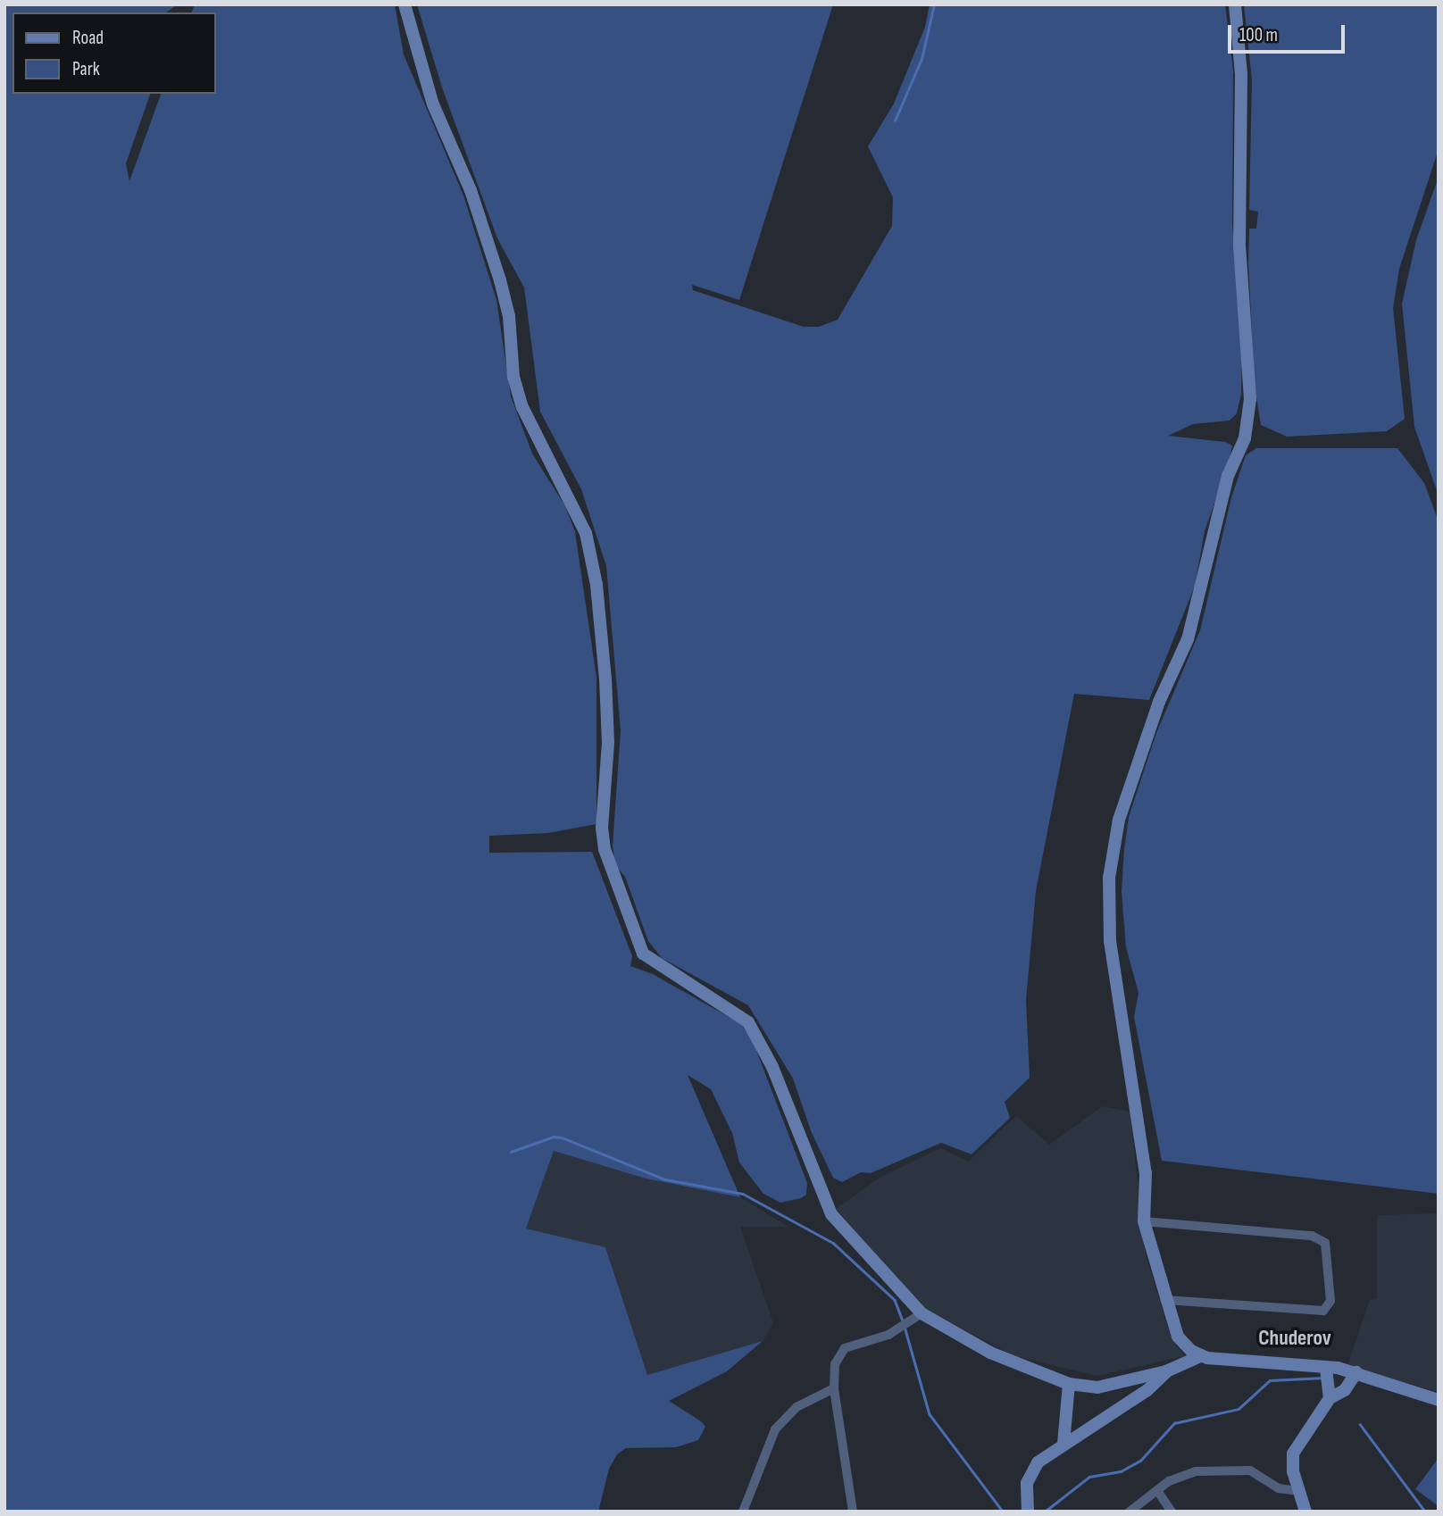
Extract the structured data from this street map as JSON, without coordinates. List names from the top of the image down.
{
  "districts": ["Chuderov"],
  "legend": ["Road", "Park"],
  "scale_bar": "100 m"
}
